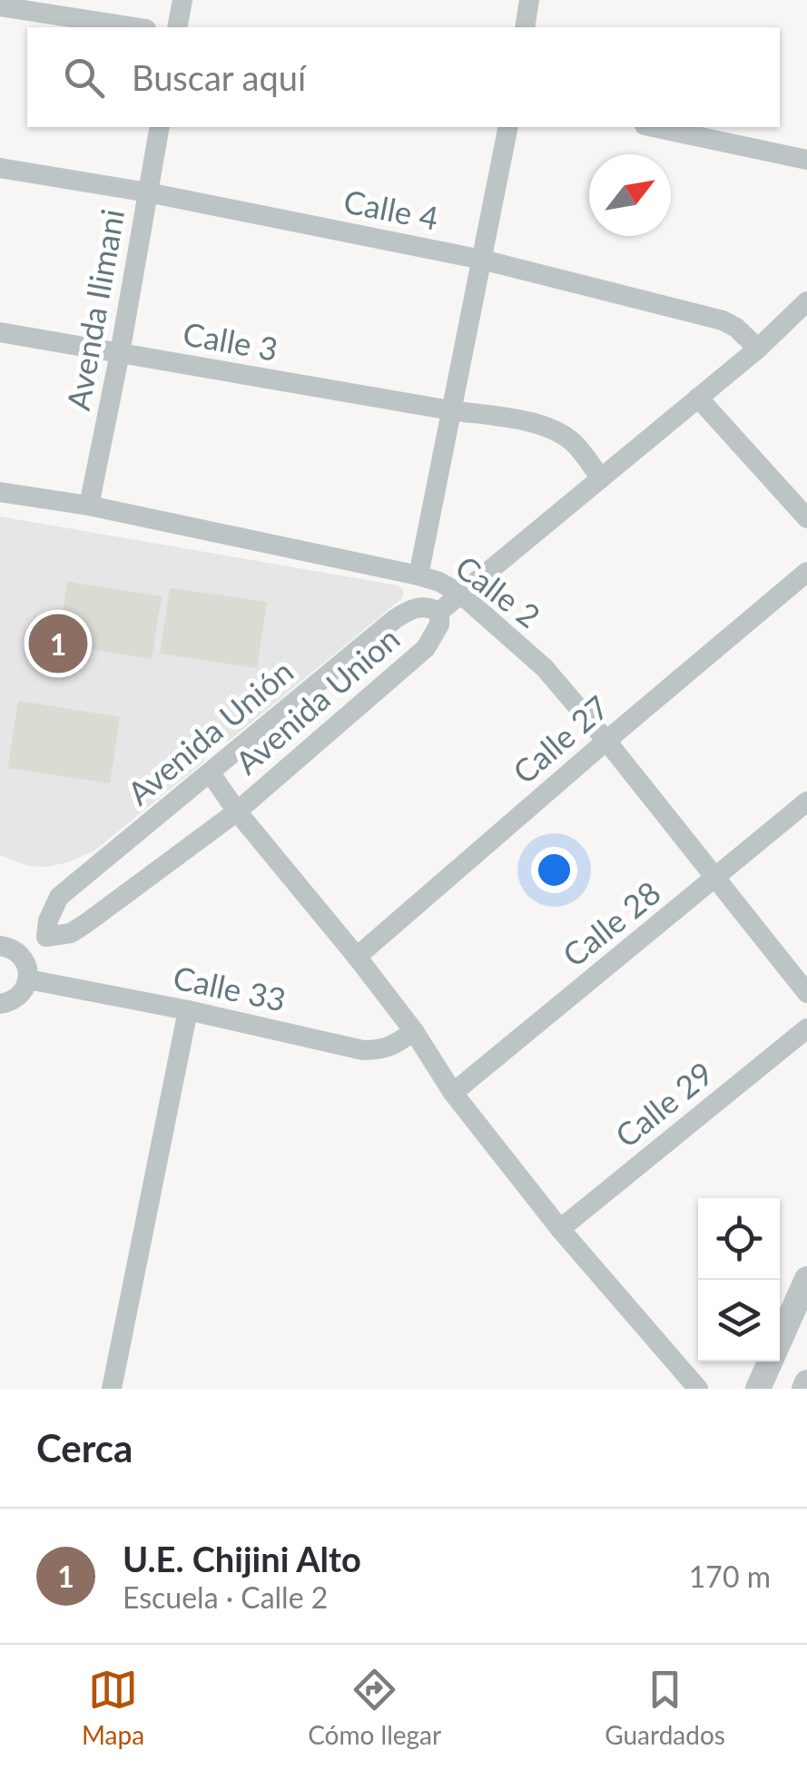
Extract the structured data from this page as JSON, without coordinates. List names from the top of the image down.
{
  "streets": {
    "street": [
      "Calle 4",
      "Avenda Ilimani",
      "Calle 3",
      "Calle 2",
      "Avenida Union",
      "Avenida Unión",
      "Calle 27",
      "Calle 28",
      "Calle 33",
      "Calle 29"
    ]
  },
  "crossings": [
    ["Calle 4", "Avenda Ilimani"],
    ["Calle 4", "Avenida Union"],
    ["Avenda Ilimani", "Calle 3"],
    ["Avenda Ilimani", "Calle 2"],
    ["Calle 3", "Avenida Union"],
    ["Calle 2", "Avenida Union"],
    ["Calle 2", "Calle 27"],
    ["Calle 2", "Calle 28"],
    ["Avenida Union", "Avenida Unión"]
  ],
  "north": "top right",
  "page": {
    "search": "Buscar aquí",
    "pins": "1",
    "heading": "Cerca",
    "list": [
      {
        "mark": "1",
        "name": "U.E. Chijini Alto",
        "note": "Escuela · Calle 2",
        "value": "170 m"
      }
    ],
    "nav": ["Mapa", "Cómo llegar", "Guardados"]
  }
}
